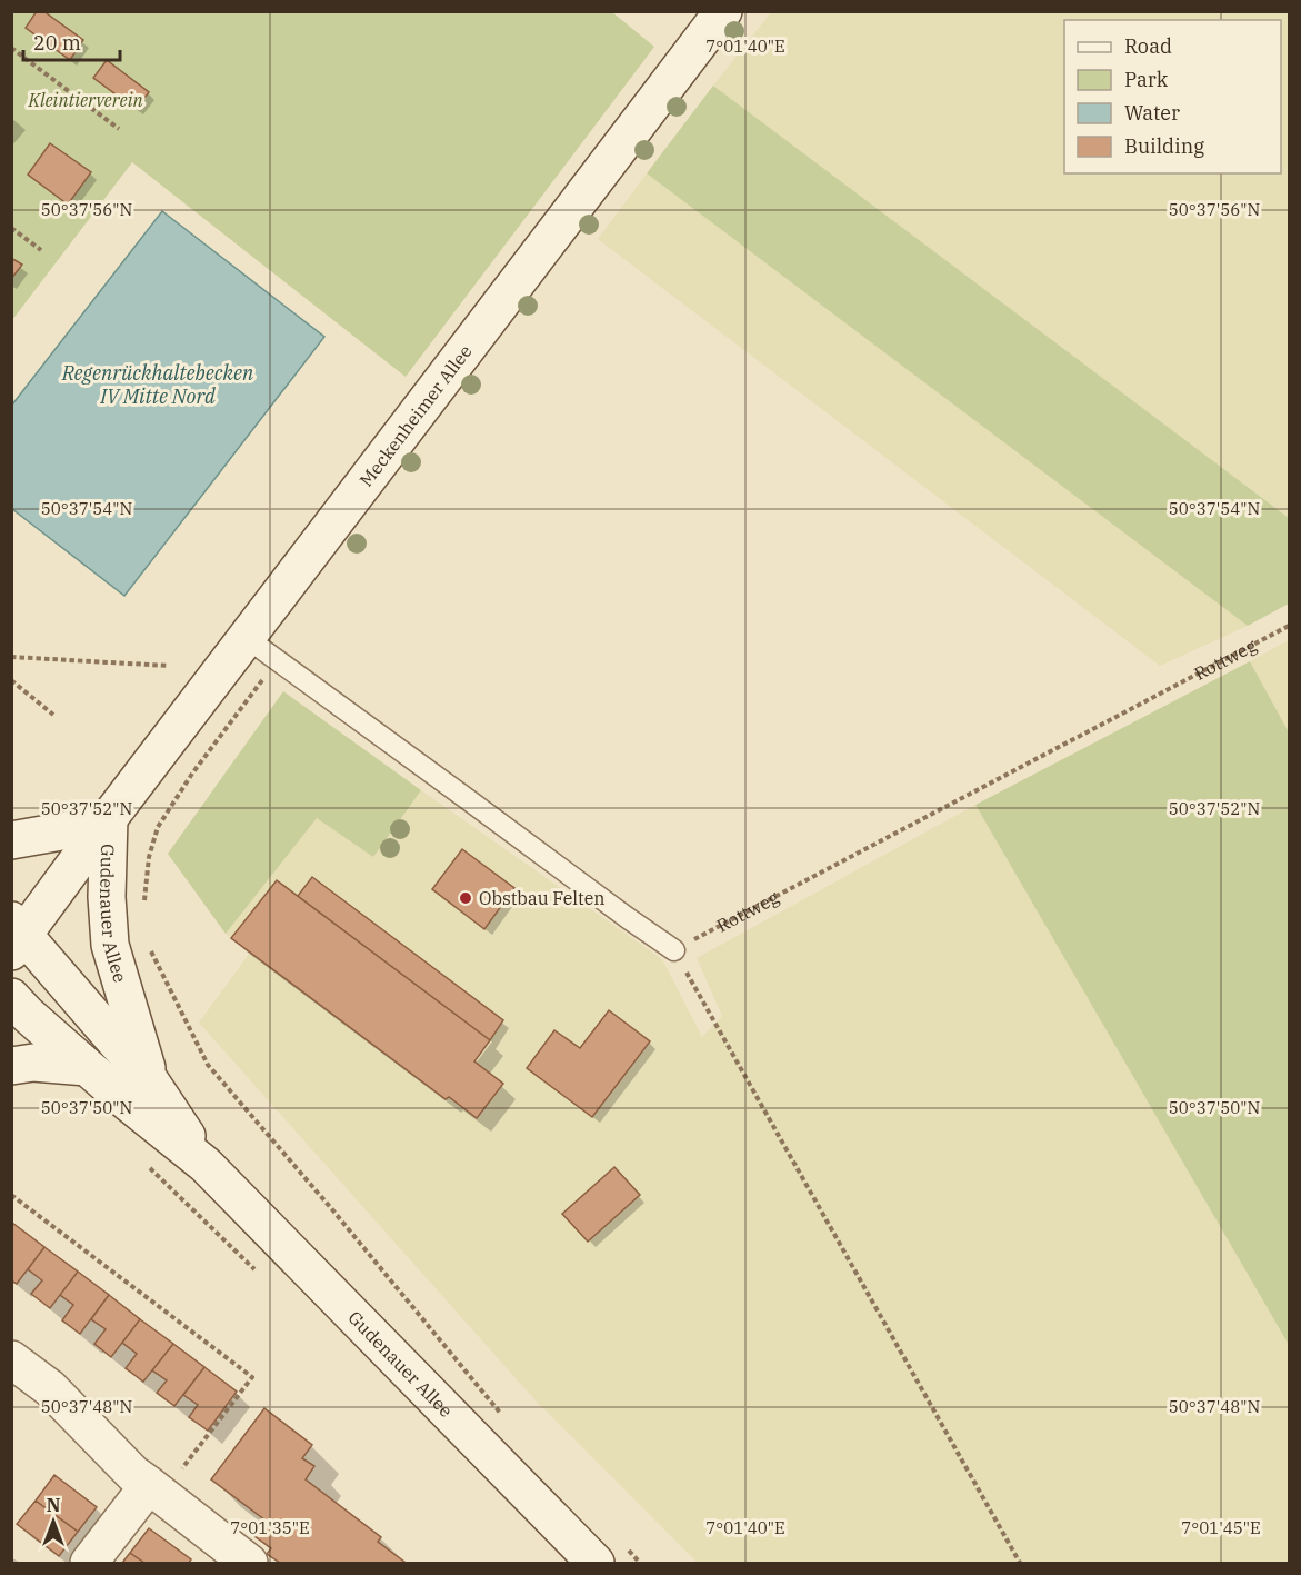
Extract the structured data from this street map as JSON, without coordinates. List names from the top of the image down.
{
  "streets": {
    "main road": ["Meckenheimer Allee", "Gudenauer Allee"],
    "path": ["Rottweg"]
  },
  "crossings": [
    ["Meckenheimer Allee", "Gudenauer Allee"]
  ],
  "water": ["Regenrückhaltebecken IV Mitte Nord"],
  "parks": ["Kleintierverein"],
  "places": ["Obstbau Felten"],
  "legend": [
    "Road",
    "Park",
    "Water",
    "Building"
  ],
  "scale_bar": "20 m",
  "north": "top",
  "coordinates": [
    "7°01'40\"E",
    "50°37'56\"N",
    "50°37'54\"N",
    "50°37'52\"N",
    "50°37'50\"N",
    "50°37'48\"N",
    "7°01'35\"E",
    "7°01'45\"E"
  ]
}
